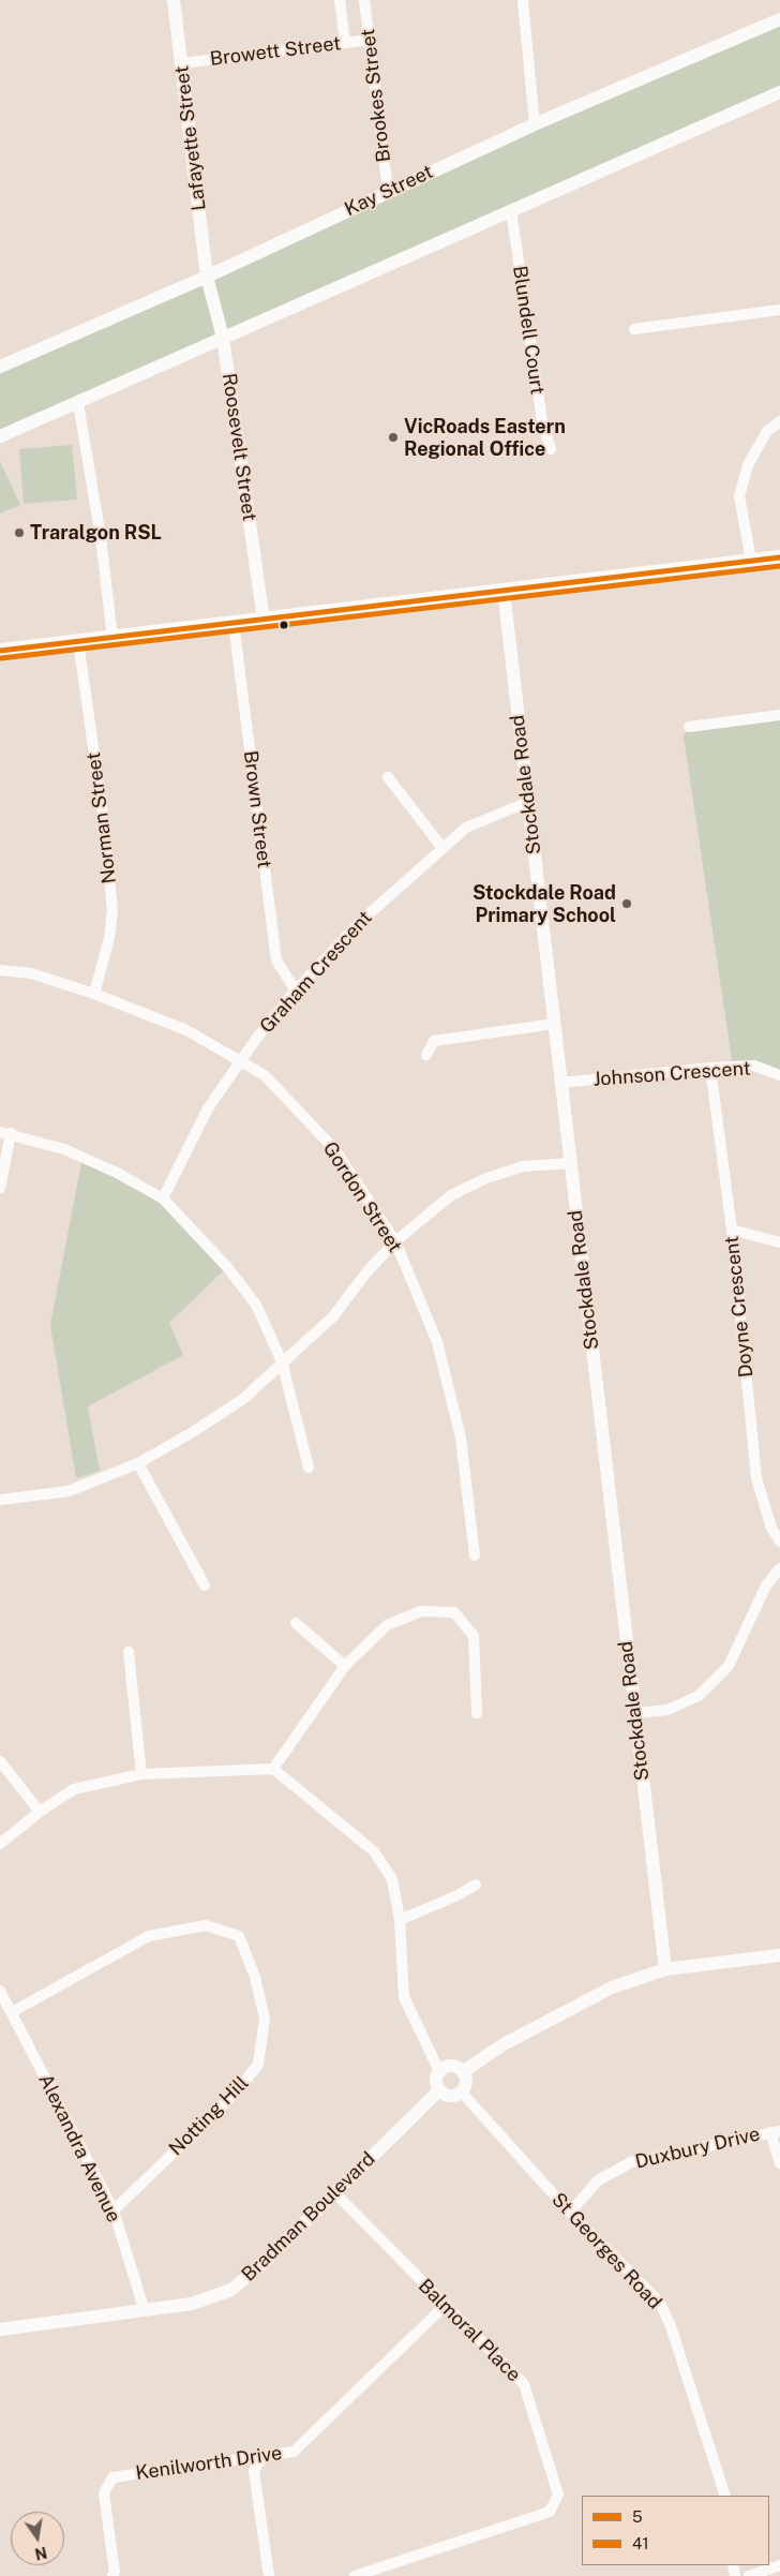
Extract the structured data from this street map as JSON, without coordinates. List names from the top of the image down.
{
  "streets": {
    "street": [
      "Browett Street",
      "Brookes Street",
      "Lafayette Street",
      "Kay Street",
      "Blundell Court",
      "Roosevelt Street",
      "Stockdale Road",
      "Brown Street",
      "Norman Street",
      "Graham Crescent",
      "Johnson Crescent",
      "Gordon Street",
      "Doyne Crescent",
      "Notting Hill",
      "Alexandra Avenue",
      "Duxbury Drive",
      "Bradman Boulevard",
      "St Georges Road",
      "Balmoral Place",
      "Kenilworth Drive"
    ]
  },
  "crossings": [
    ["Browett Street", "Brookes Street"],
    ["Browett Street", "Lafayette Street"],
    ["Brookes Street", "Kay Street"],
    ["Lafayette Street", "Kay Street"],
    ["Lafayette Street", "Roosevelt Street"],
    ["Kay Street", "Roosevelt Street"],
    ["Stockdale Road", "Graham Crescent"],
    ["Stockdale Road", "Johnson Crescent"],
    ["Brown Street", "Graham Crescent"],
    ["Norman Street", "Gordon Street"],
    ["Graham Crescent", "Gordon Street"],
    ["Johnson Crescent", "Doyne Crescent"],
    ["Notting Hill", "Alexandra Avenue"],
    ["Alexandra Avenue", "Bradman Boulevard"],
    ["Duxbury Drive", "St Georges Road"],
    ["Bradman Boulevard", "St Georges Road"],
    ["Bradman Boulevard", "Balmoral Place"],
    ["Balmoral Place", "Kenilworth Drive"]
  ],
  "places": ["VicRoads Eastern Regional Office", "Traralgon RSL", "Stockdale Road Primary School"],
  "lines": ["transit line 5", "transit line 41"],
  "legend": ["5", "41"],
  "north": "bottom"
}
